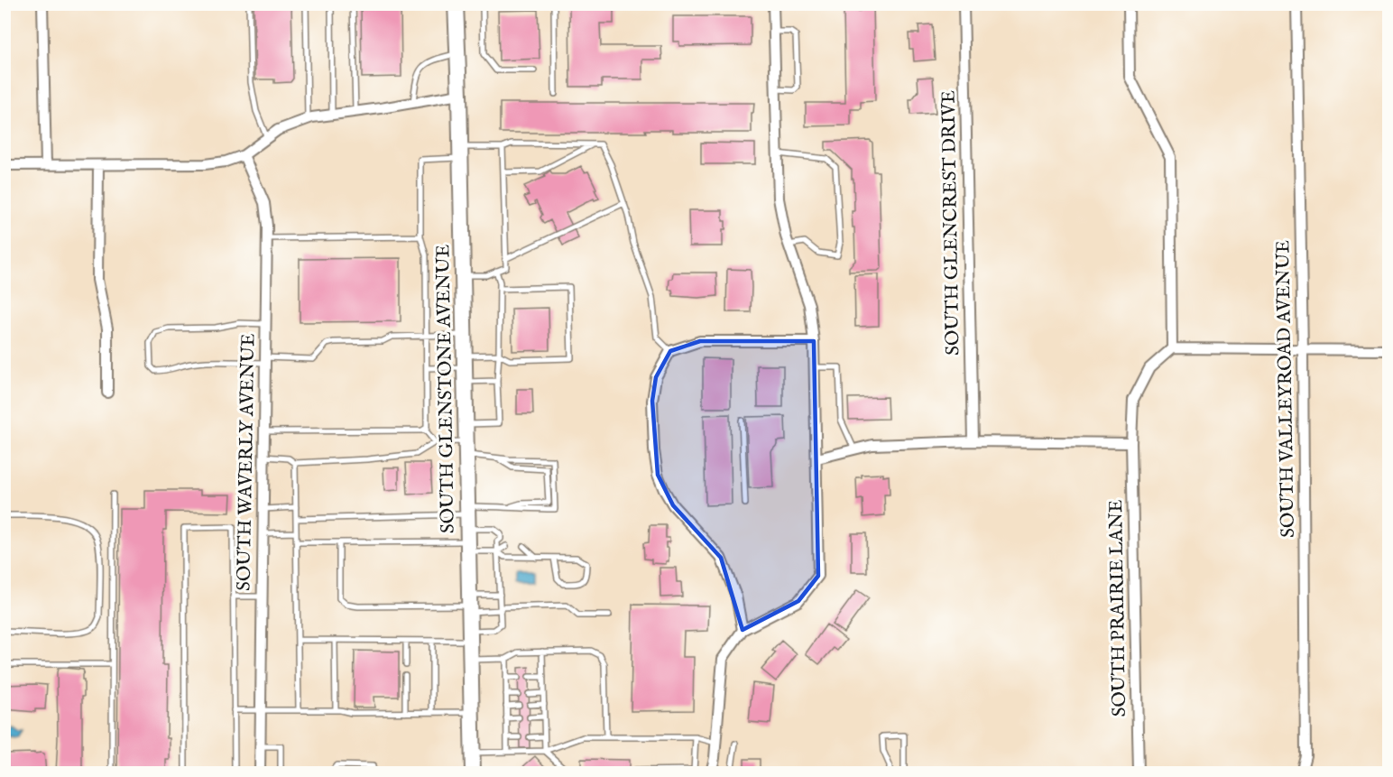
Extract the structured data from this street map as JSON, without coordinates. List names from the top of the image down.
{
  "streets": {
    "main road": ["SOUTH GLENSTONE AVENUE"],
    "street": [
      "SOUTH GLENCREST DRIVE",
      "SOUTH VALLEYROAD AVENUE",
      "SOUTH WAVERLY AVENUE",
      "SOUTH PRAIRIE LANE"
    ]
  }
}
